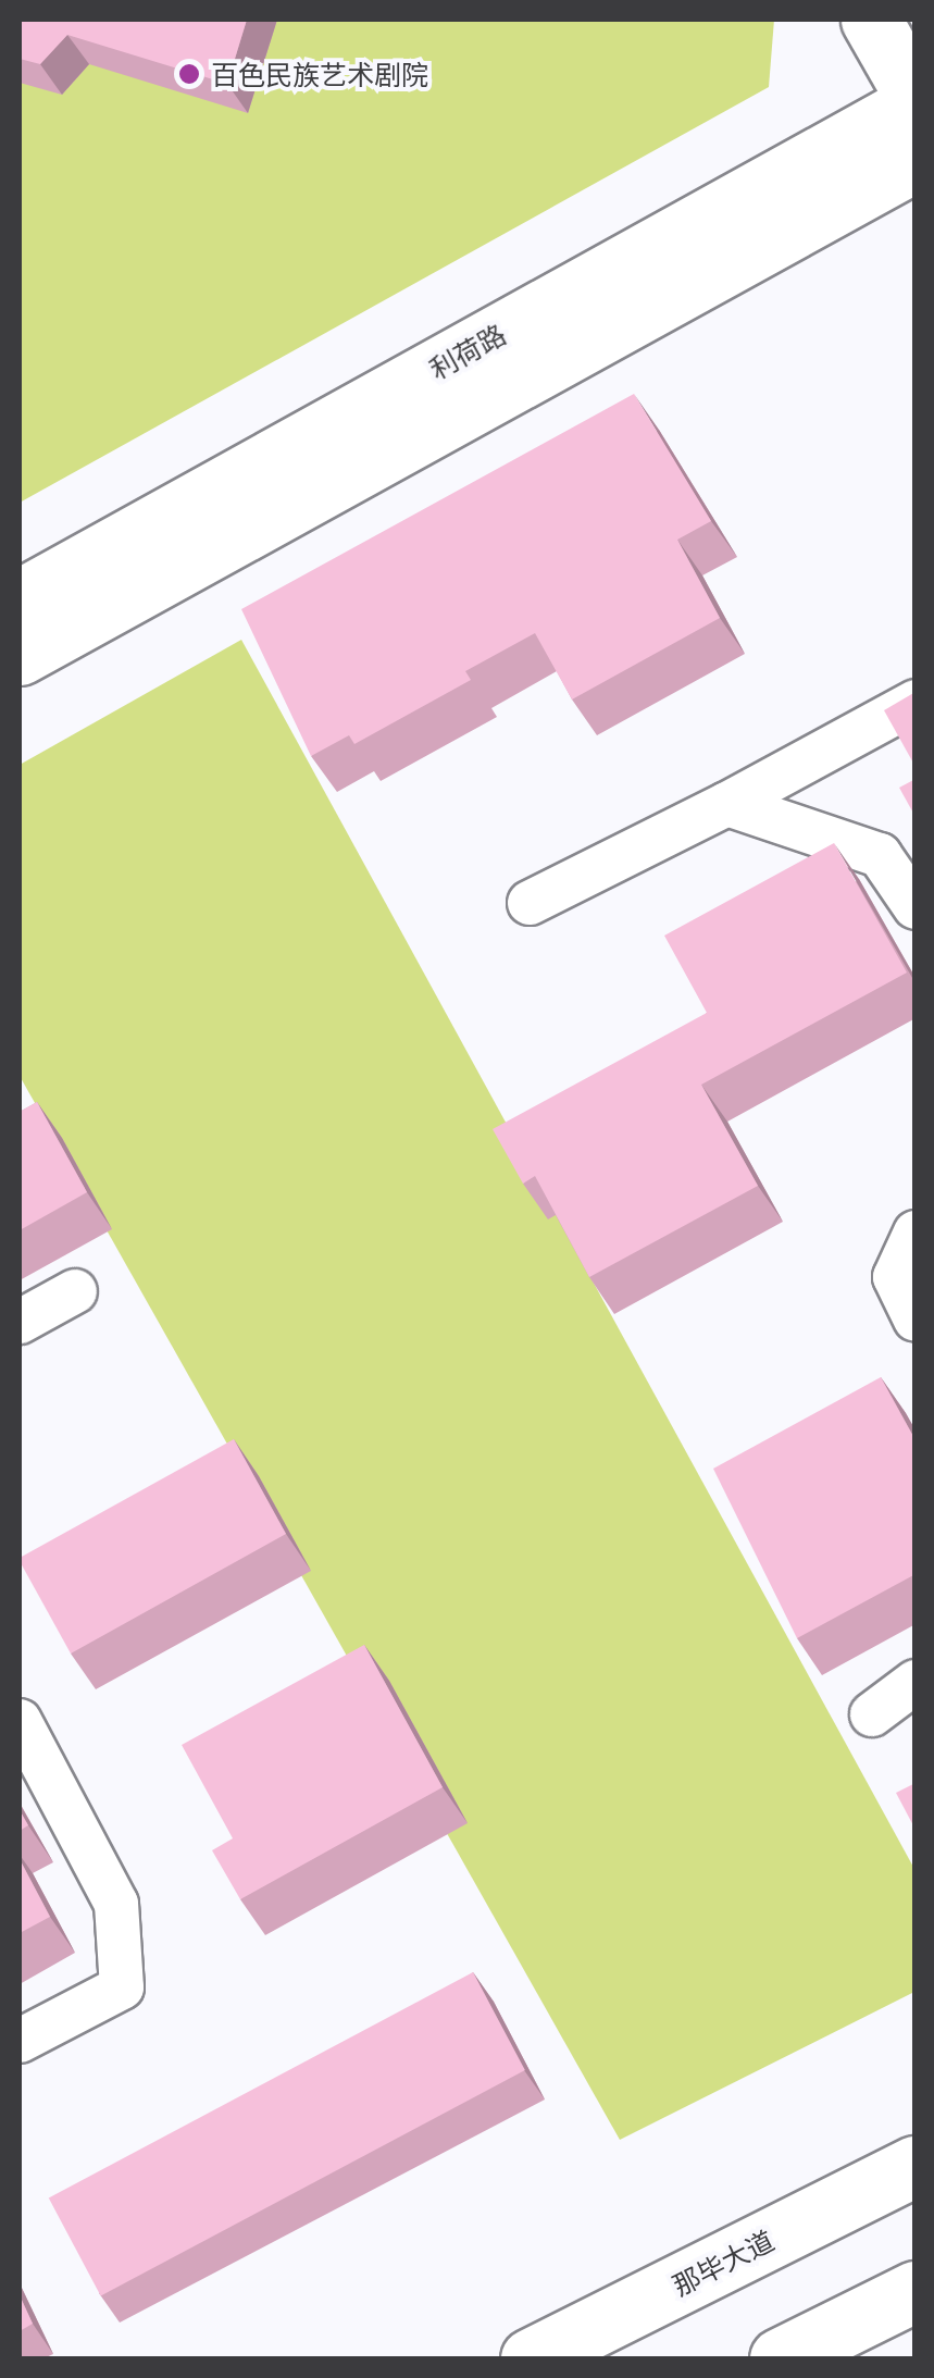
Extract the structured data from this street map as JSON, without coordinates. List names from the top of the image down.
{
  "streets": {
    "main road": ["利荷路", "那毕大道"]
  },
  "places": ["百色民族艺术剧院"]
}
